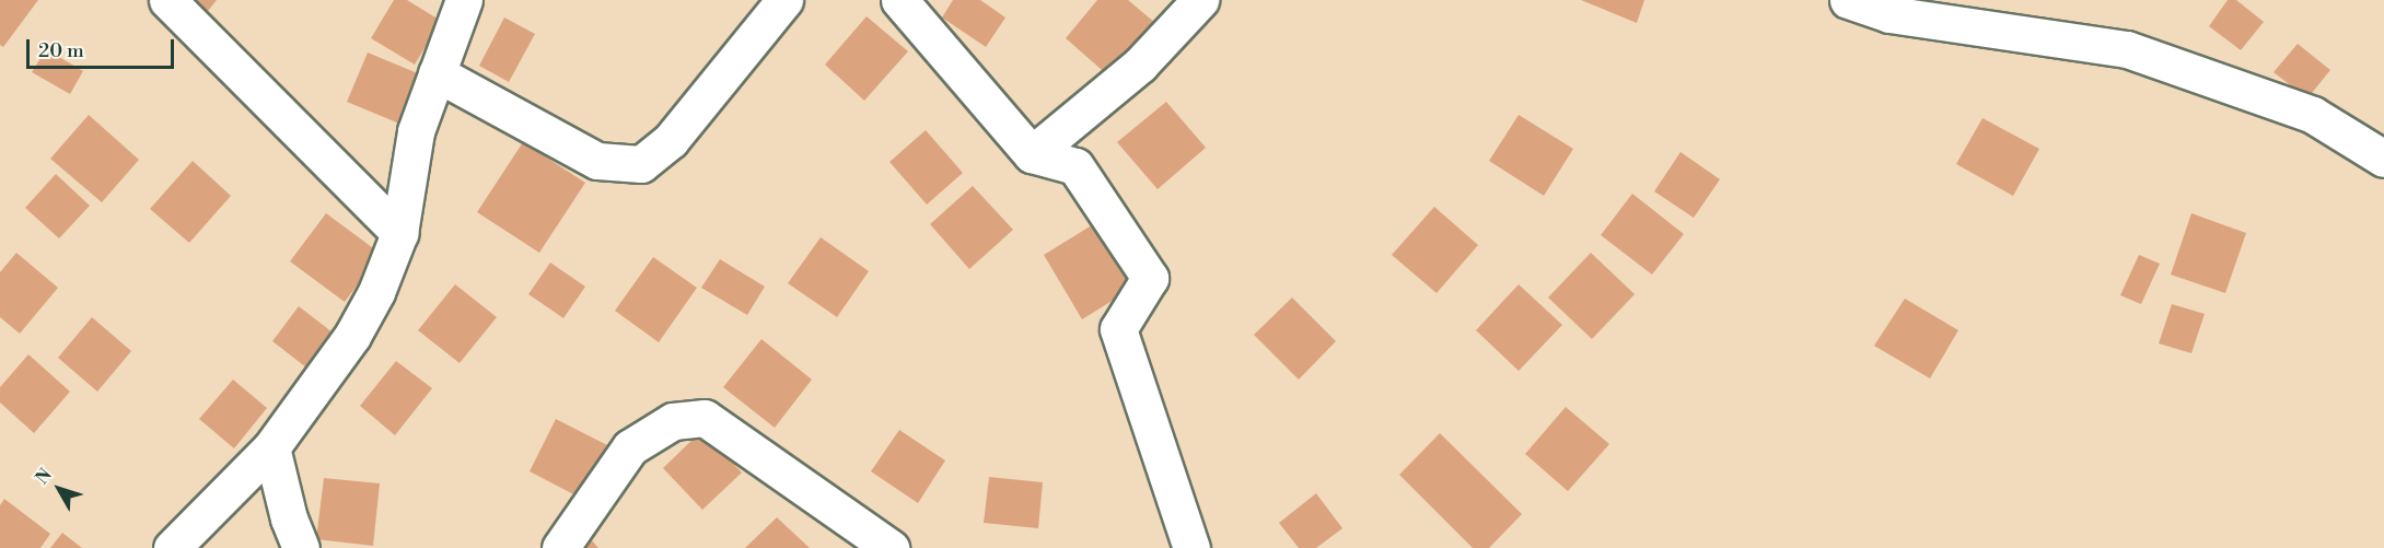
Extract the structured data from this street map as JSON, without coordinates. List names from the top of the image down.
{
  "scale_bar": "20 m",
  "north": "top left"
}
